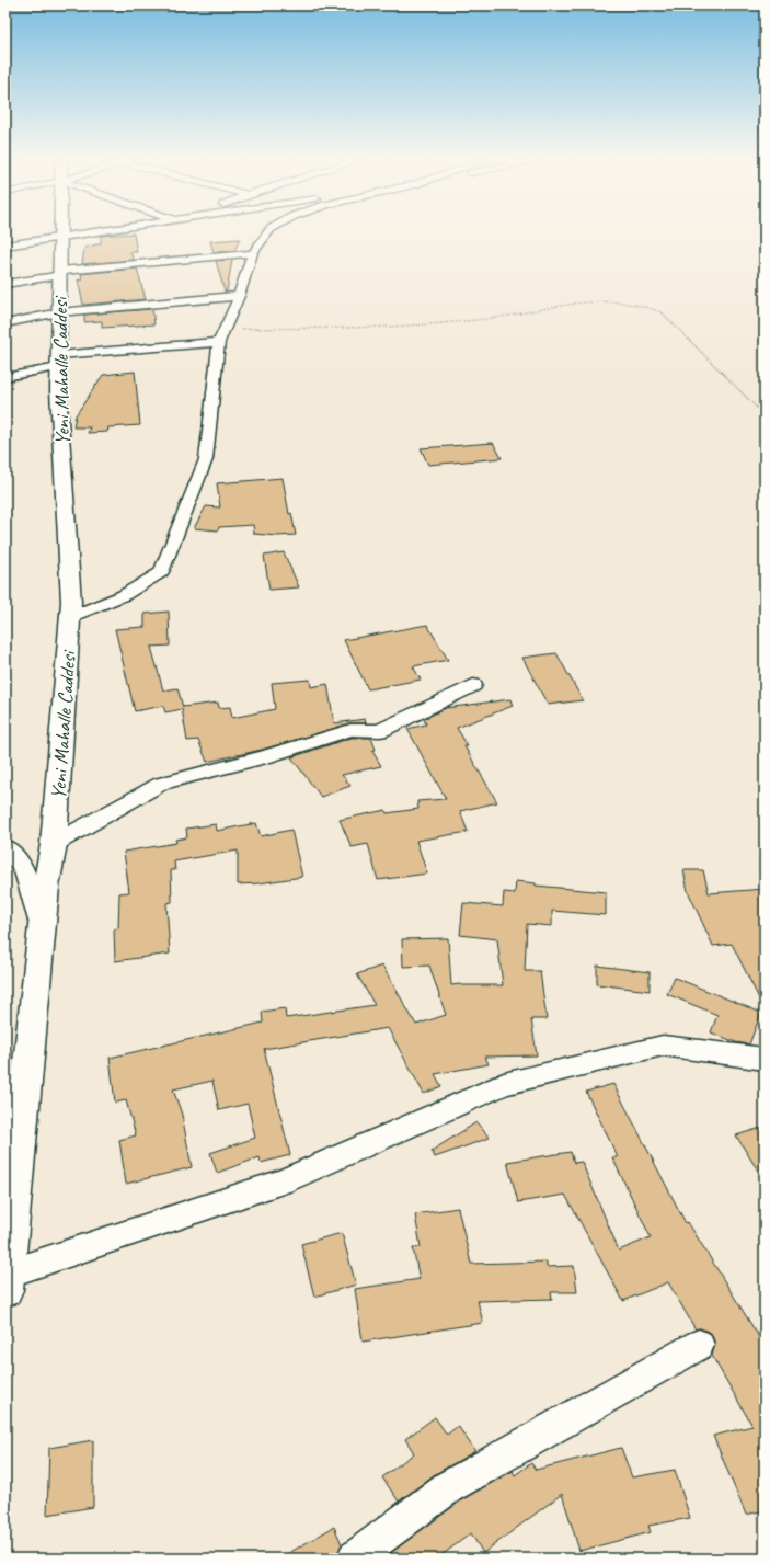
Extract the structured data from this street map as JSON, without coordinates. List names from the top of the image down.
{
  "streets": {
    "street": ["Yeni Mahalle Caddesi"]
  }
}
